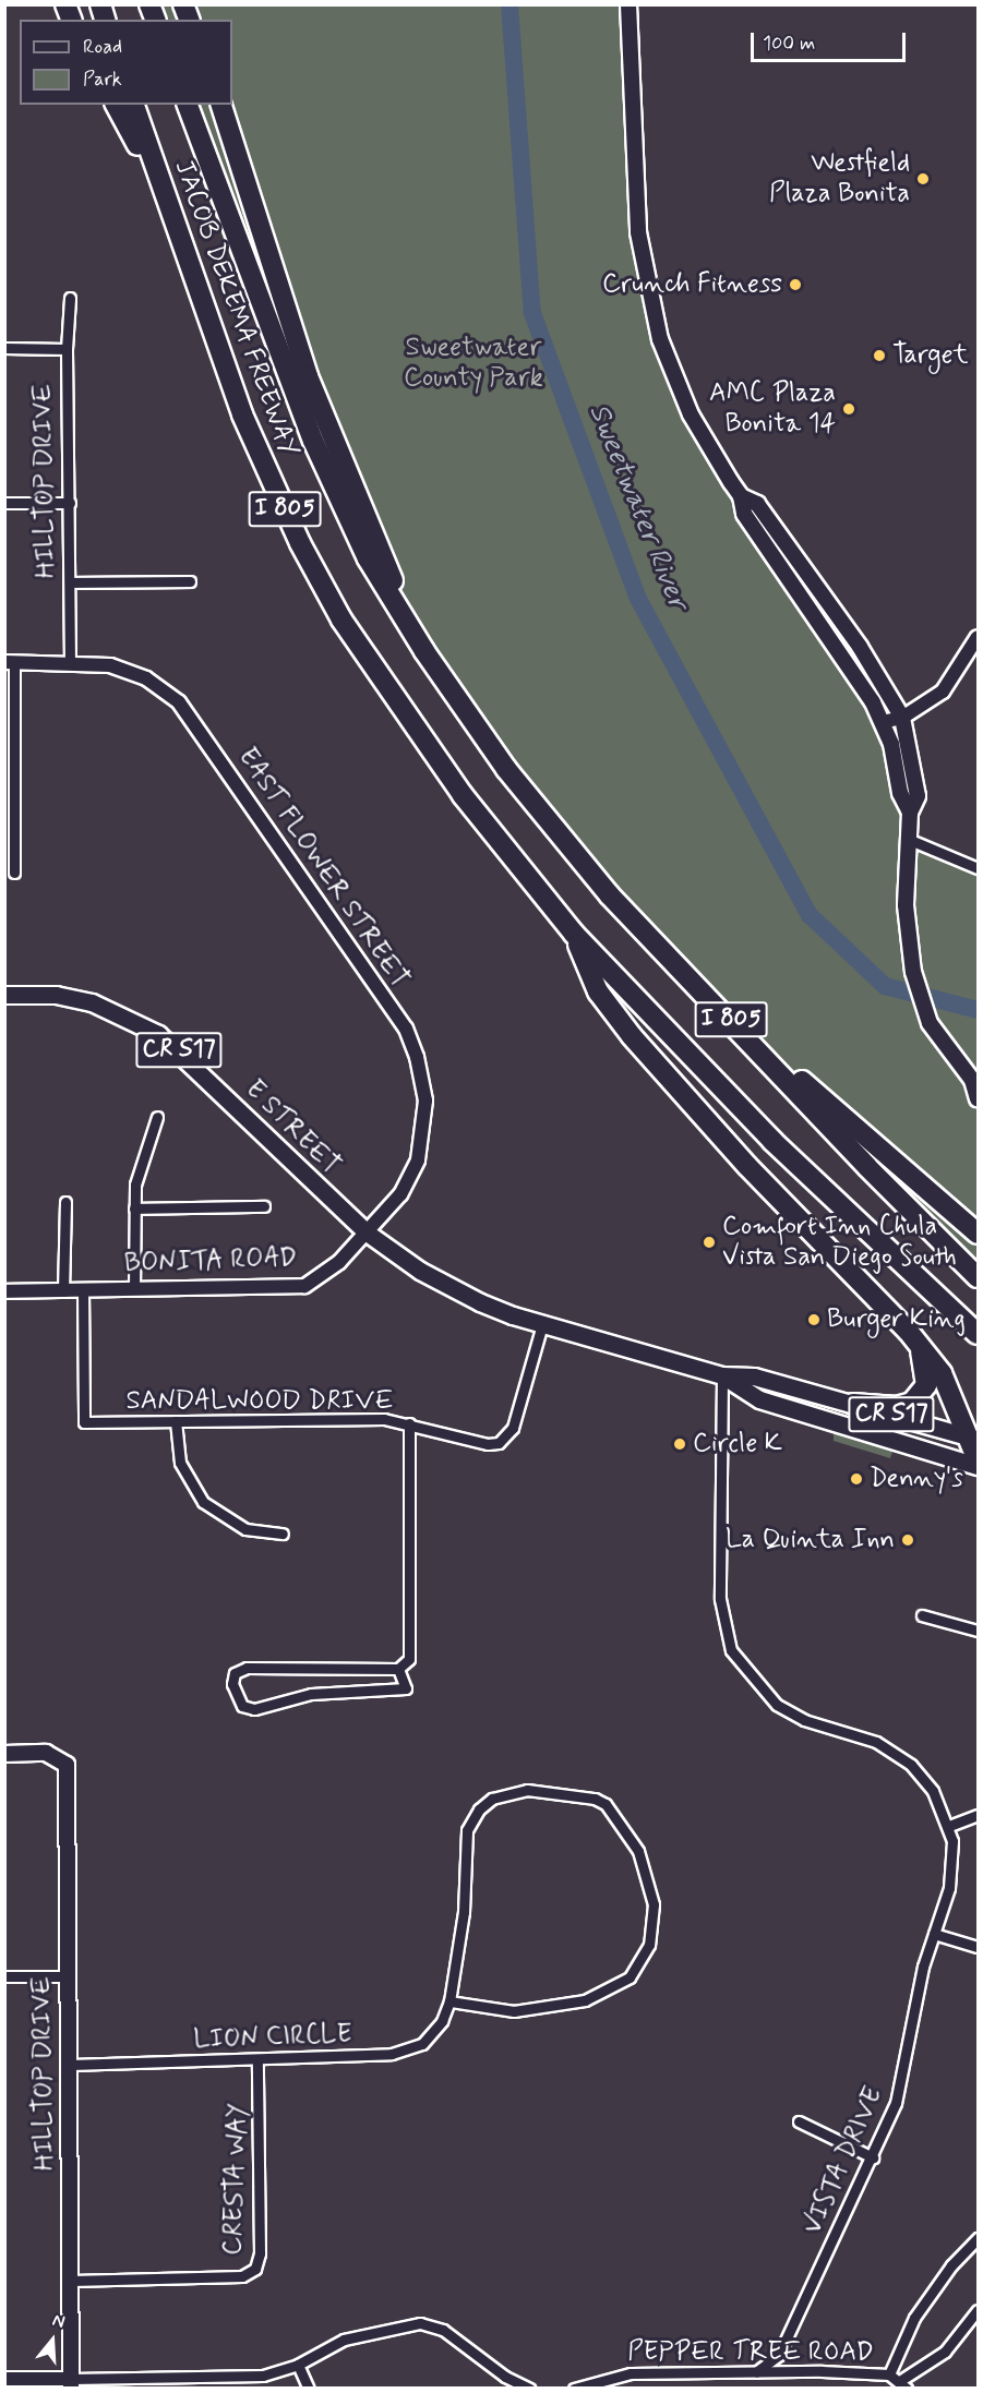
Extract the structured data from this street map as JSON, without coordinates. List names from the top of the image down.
{
  "streets": {
    "highway": ["JACOB DEKEMA FREEWAY", "I 805"],
    "main road": ["HILLTOP DRIVE", "CR S17", "E STREET"],
    "street": [
      "EAST FLOWER STREET",
      "BONITA ROAD",
      "SANDALWOOD DRIVE",
      "LION CIRCLE",
      "VISTA DRIVE",
      "CRESTA WAY",
      "PEPPER TREE ROAD"
    ]
  },
  "crossings": [
    ["HILLTOP DRIVE", "EAST FLOWER STREET"],
    ["HILLTOP DRIVE", "LION CIRCLE"],
    ["HILLTOP DRIVE", "CRESTA WAY"],
    ["EAST FLOWER STREET", "CR S17"],
    ["EAST FLOWER STREET", "E STREET"],
    ["EAST FLOWER STREET", "BONITA ROAD"],
    ["CR S17", "E STREET"],
    ["CR S17", "BONITA ROAD"],
    ["CR S17", "SANDALWOOD DRIVE"],
    ["E STREET", "BONITA ROAD"],
    ["BONITA ROAD", "SANDALWOOD DRIVE"],
    ["LION CIRCLE", "CRESTA WAY"],
    ["VISTA DRIVE", "PEPPER TREE ROAD"]
  ],
  "water": ["Sweetwater River"],
  "parks": ["Sweetwater County Park"],
  "places": [
    "Westfield Plaza Bonita",
    "Crunch Fitness",
    "Target",
    "AMC Plaza Bonita 14",
    "Comfort Inn Chula Vista San Diego South",
    "Burger King",
    "Circle K",
    "Denny's",
    "La Quinta Inn"
  ],
  "legend": ["Road", "Park"],
  "scale_bar": "100 m",
  "north": "top"
}
